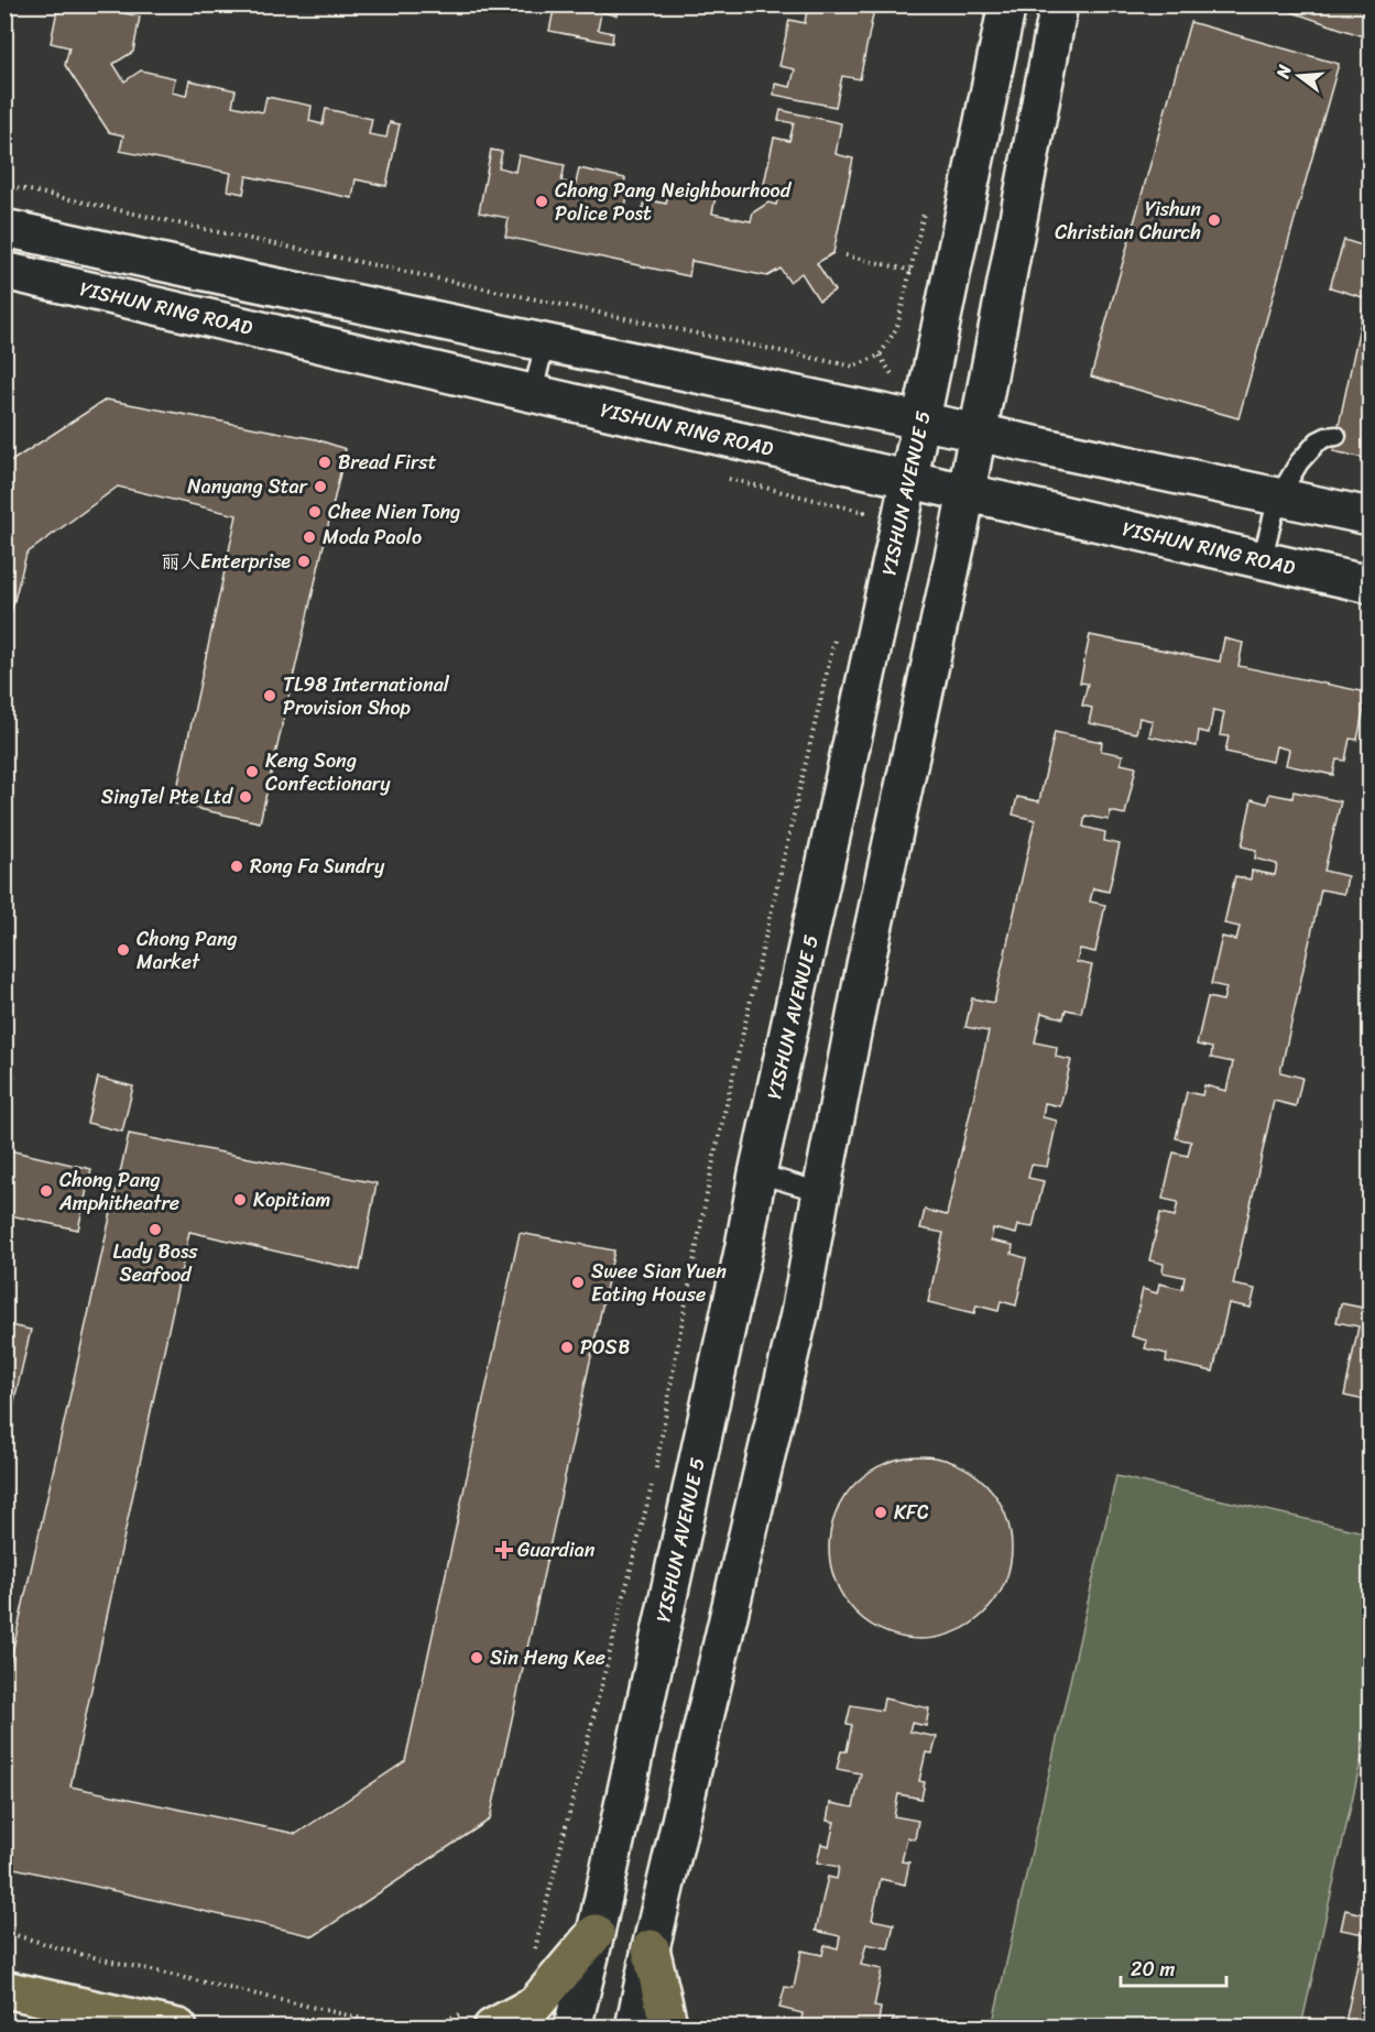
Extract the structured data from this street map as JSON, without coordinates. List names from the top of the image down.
{
  "streets": {
    "main road": ["YISHUN RING ROAD", "YISHUN AVENUE 5"]
  },
  "crossings": [
    ["YISHUN RING ROAD", "YISHUN AVENUE 5"]
  ],
  "places": {
    "other": [
      "Chong Pang Neighbourhood Police Post",
      "Yishun Christian Church",
      "Bread First",
      "Nanyang Star",
      "Chee Nien Tong",
      "Moda Paolo",
      "丽人Enterprise",
      "TL98 International Provision Shop",
      "Keng Song Confectionary",
      "SingTel Pte Ltd",
      "Rong Fa Sundry",
      "Chong Pang Market",
      "Chong Pang Amphitheatre",
      "Kopitiam",
      "Lady Boss Seafood",
      "Swee Sian Yuen Eating House",
      "POSB",
      "KFC",
      "Sin Heng Kee"
    ],
    "health": ["Guardian"]
  },
  "scale_bar": "20 m",
  "north": "left"
}
